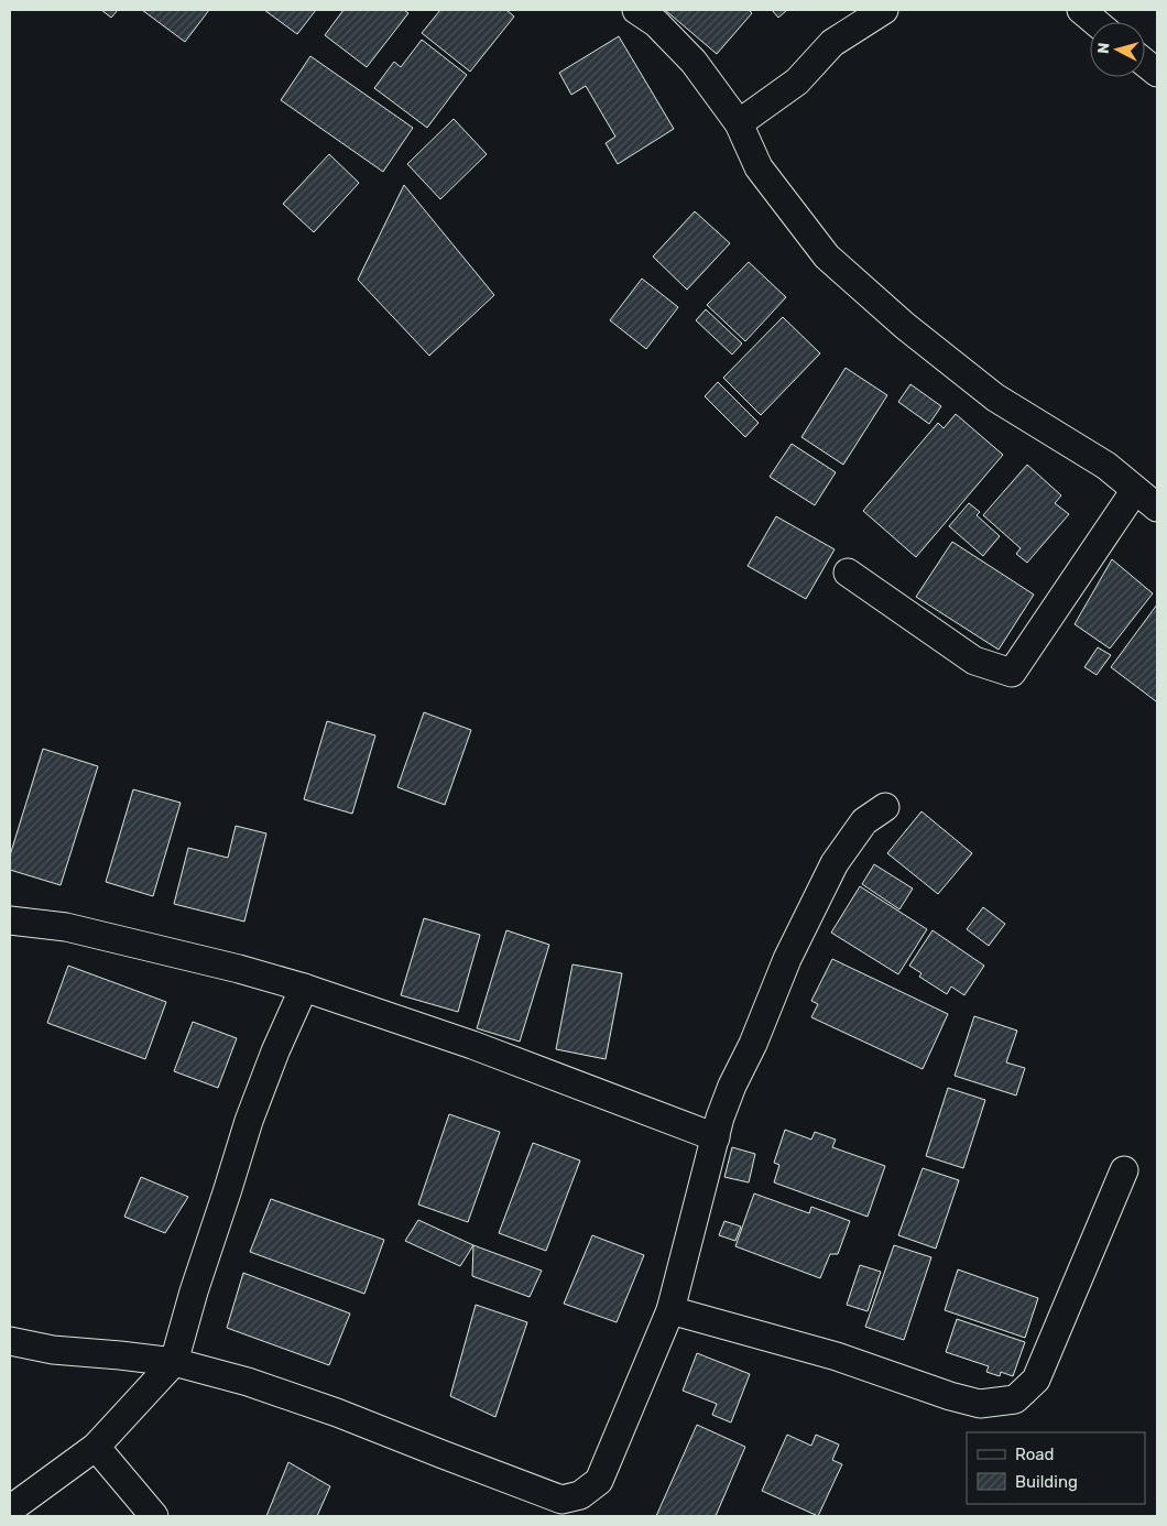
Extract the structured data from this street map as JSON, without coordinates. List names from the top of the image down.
{
  "legend": ["Road", "Building"],
  "north": "left"
}
